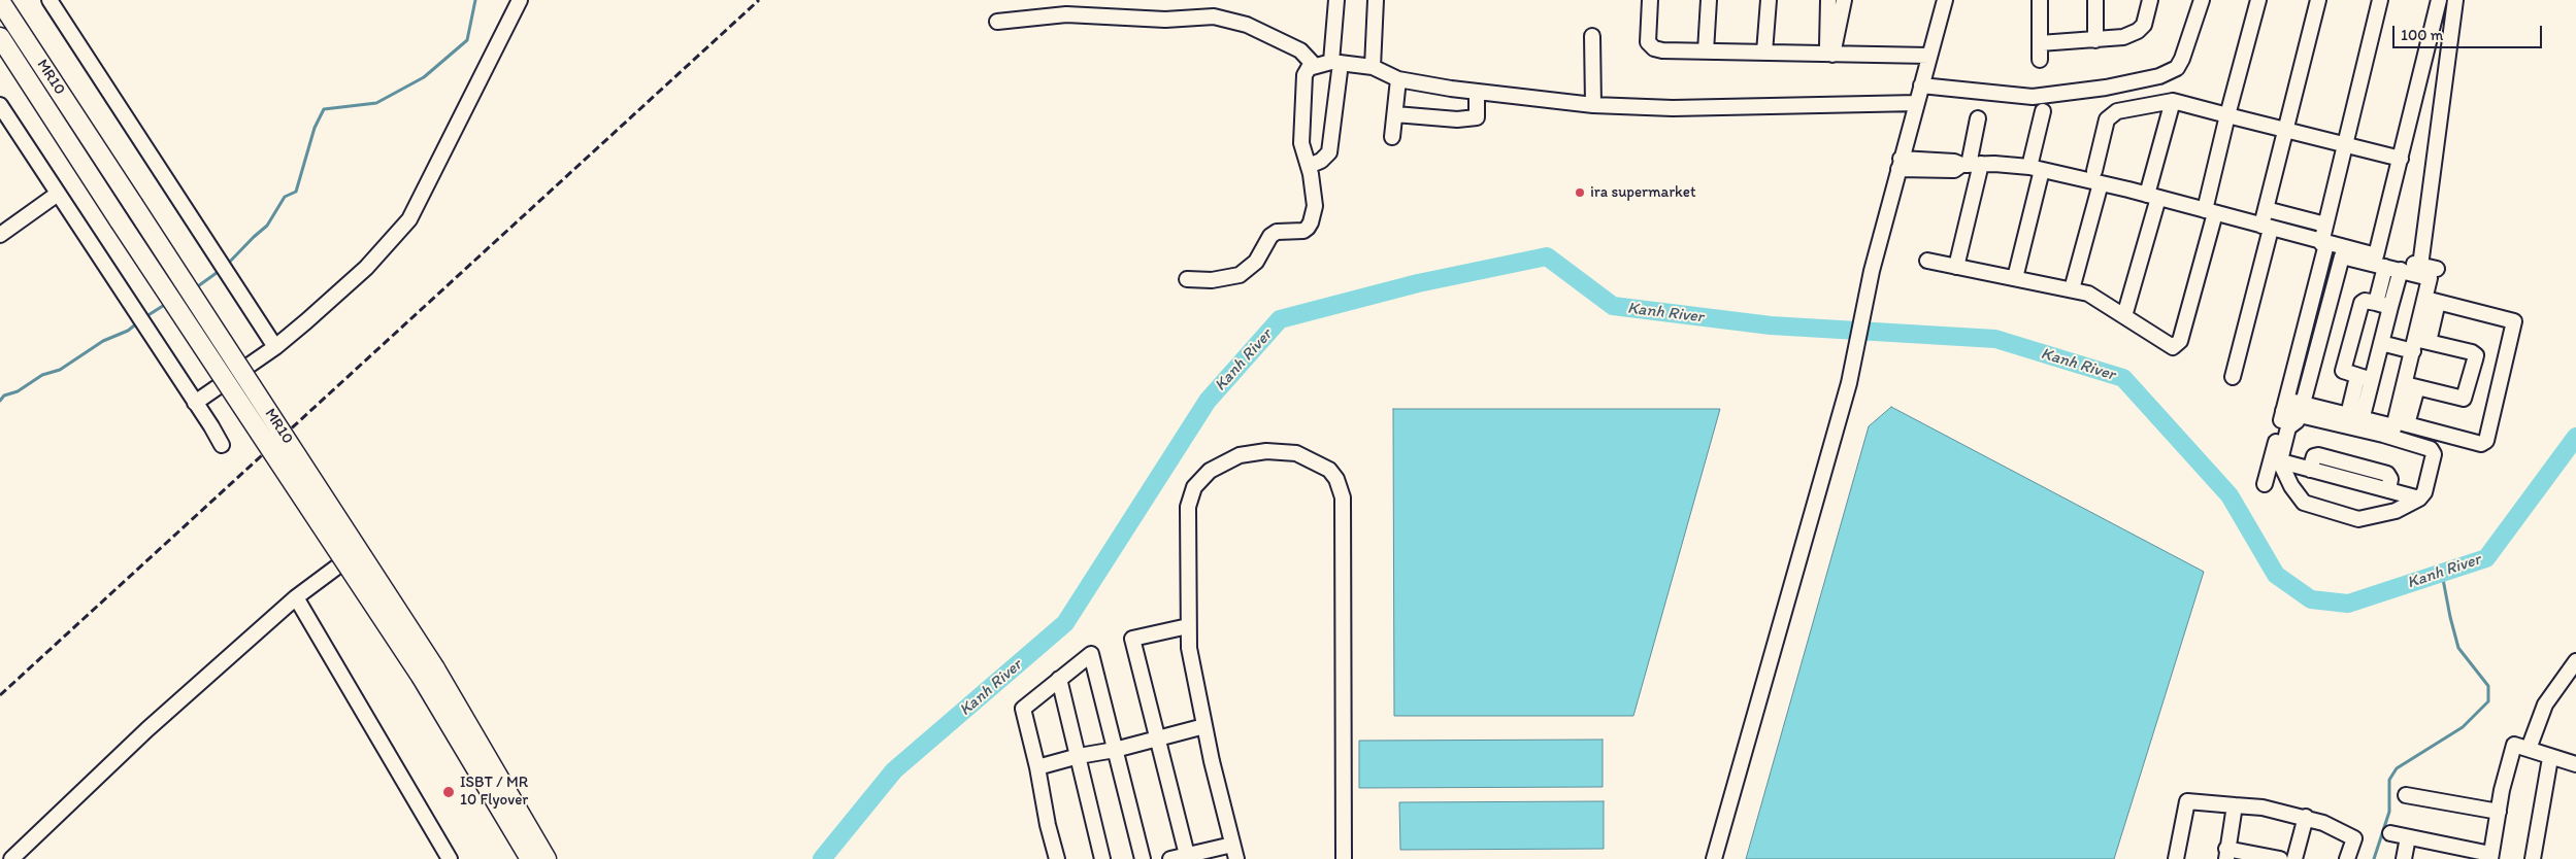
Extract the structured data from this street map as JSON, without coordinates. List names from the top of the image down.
{
  "streets": {
    "main road": ["MR10"]
  },
  "water": ["Kanh River"],
  "places": ["ira supermarket", "ISBT / MR 10 Flyover"],
  "scale_bar": "100 m"
}
